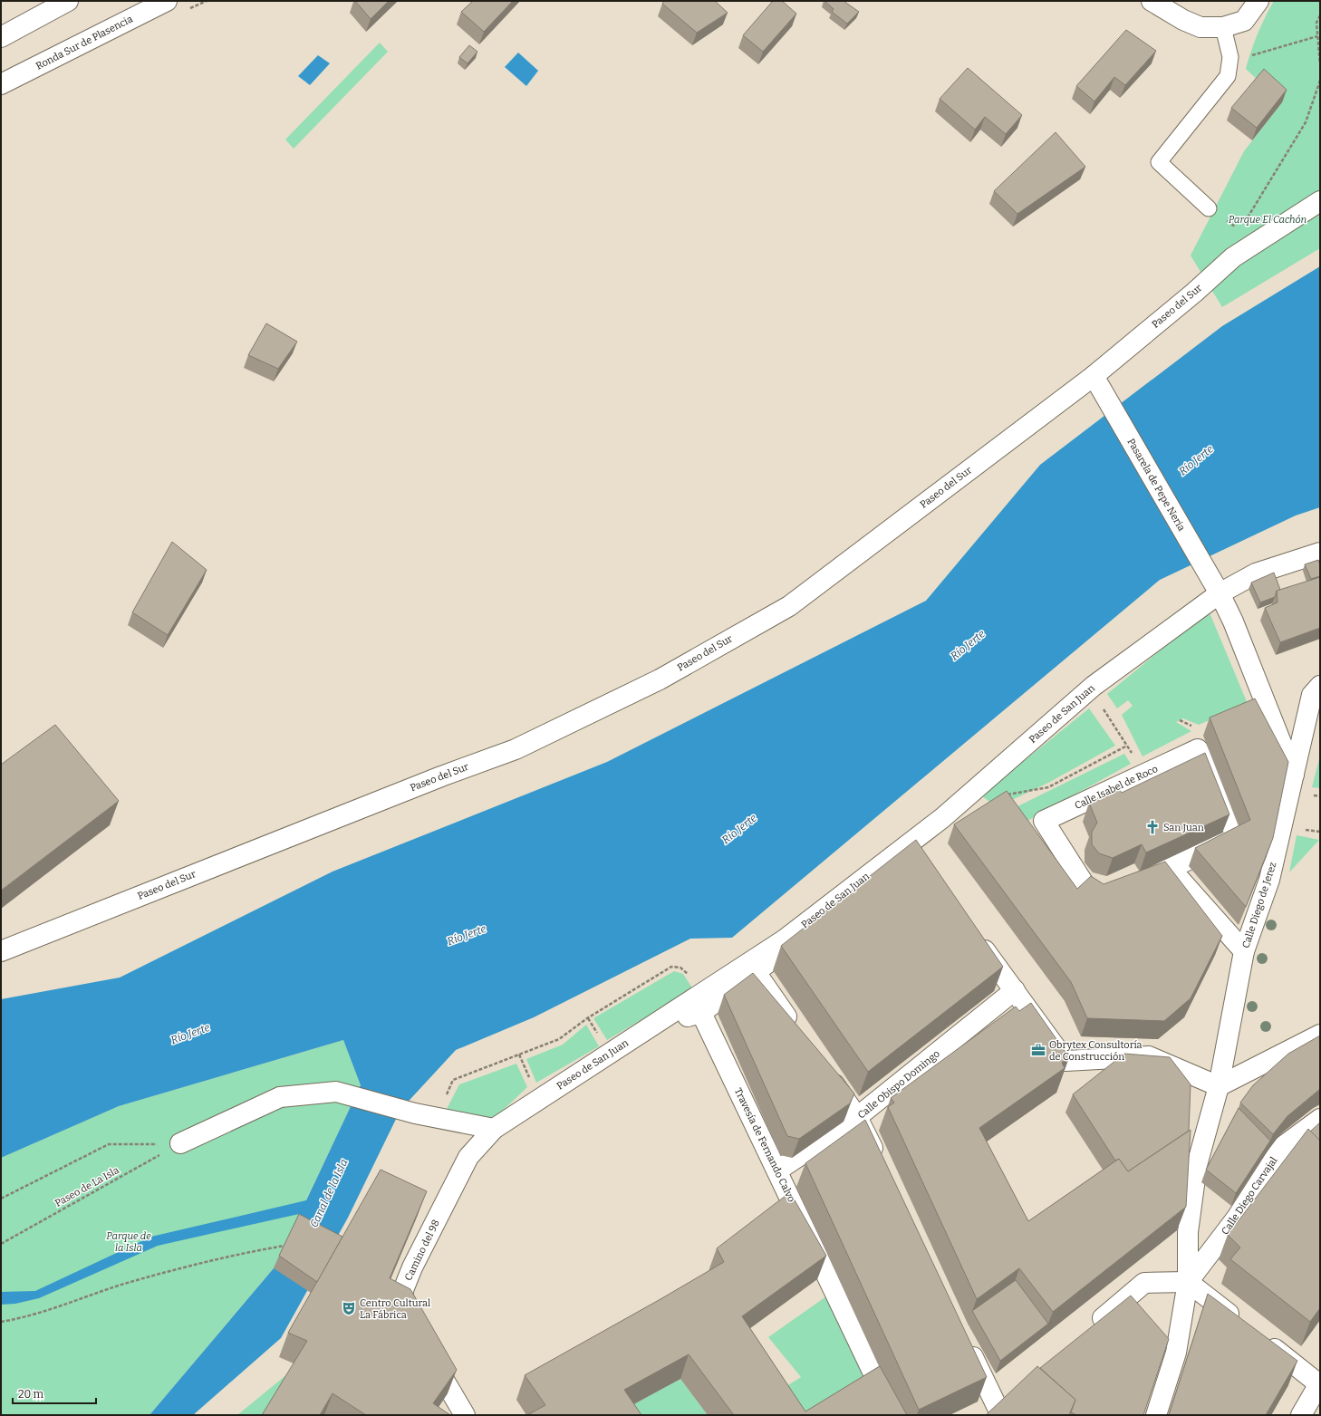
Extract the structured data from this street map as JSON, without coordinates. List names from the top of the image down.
{
  "streets": {
    "street": [
      "Ronda Sur de Plasencia",
      "Paseo del Sur",
      "Pasarela de Pepe Neria",
      "Paseo de San Juan",
      "Calle Isabel de Roco",
      "Calle Diego de Jerez",
      "Calle Obispo Domingo",
      "Travesía de Fernando Calvo",
      "Calle Diego Carvajal",
      "Camino del 98"
    ],
    "path": ["Paseo de La Isla"]
  },
  "crossings": [
    ["Paseo del Sur", "Pasarela de Pepe Neria"],
    ["Pasarela de Pepe Neria", "Paseo de San Juan"],
    ["Paseo de San Juan", "Camino del 98"],
    ["Calle Diego de Jerez", "Calle Diego Carvajal"],
    ["Calle Obispo Domingo", "Travesía de Fernando Calvo"]
  ],
  "water": ["Río Jerte", "Canal de la Isla"],
  "parks": ["Parque El Cachón", "Parque de la Isla"],
  "places": {
    "church": ["San Juan"],
    "office": ["Obrytex Consultoría de Construcción"],
    "theatre": ["Centro Cultural La Fábrica"]
  },
  "scale_bar": "20 m"
}
